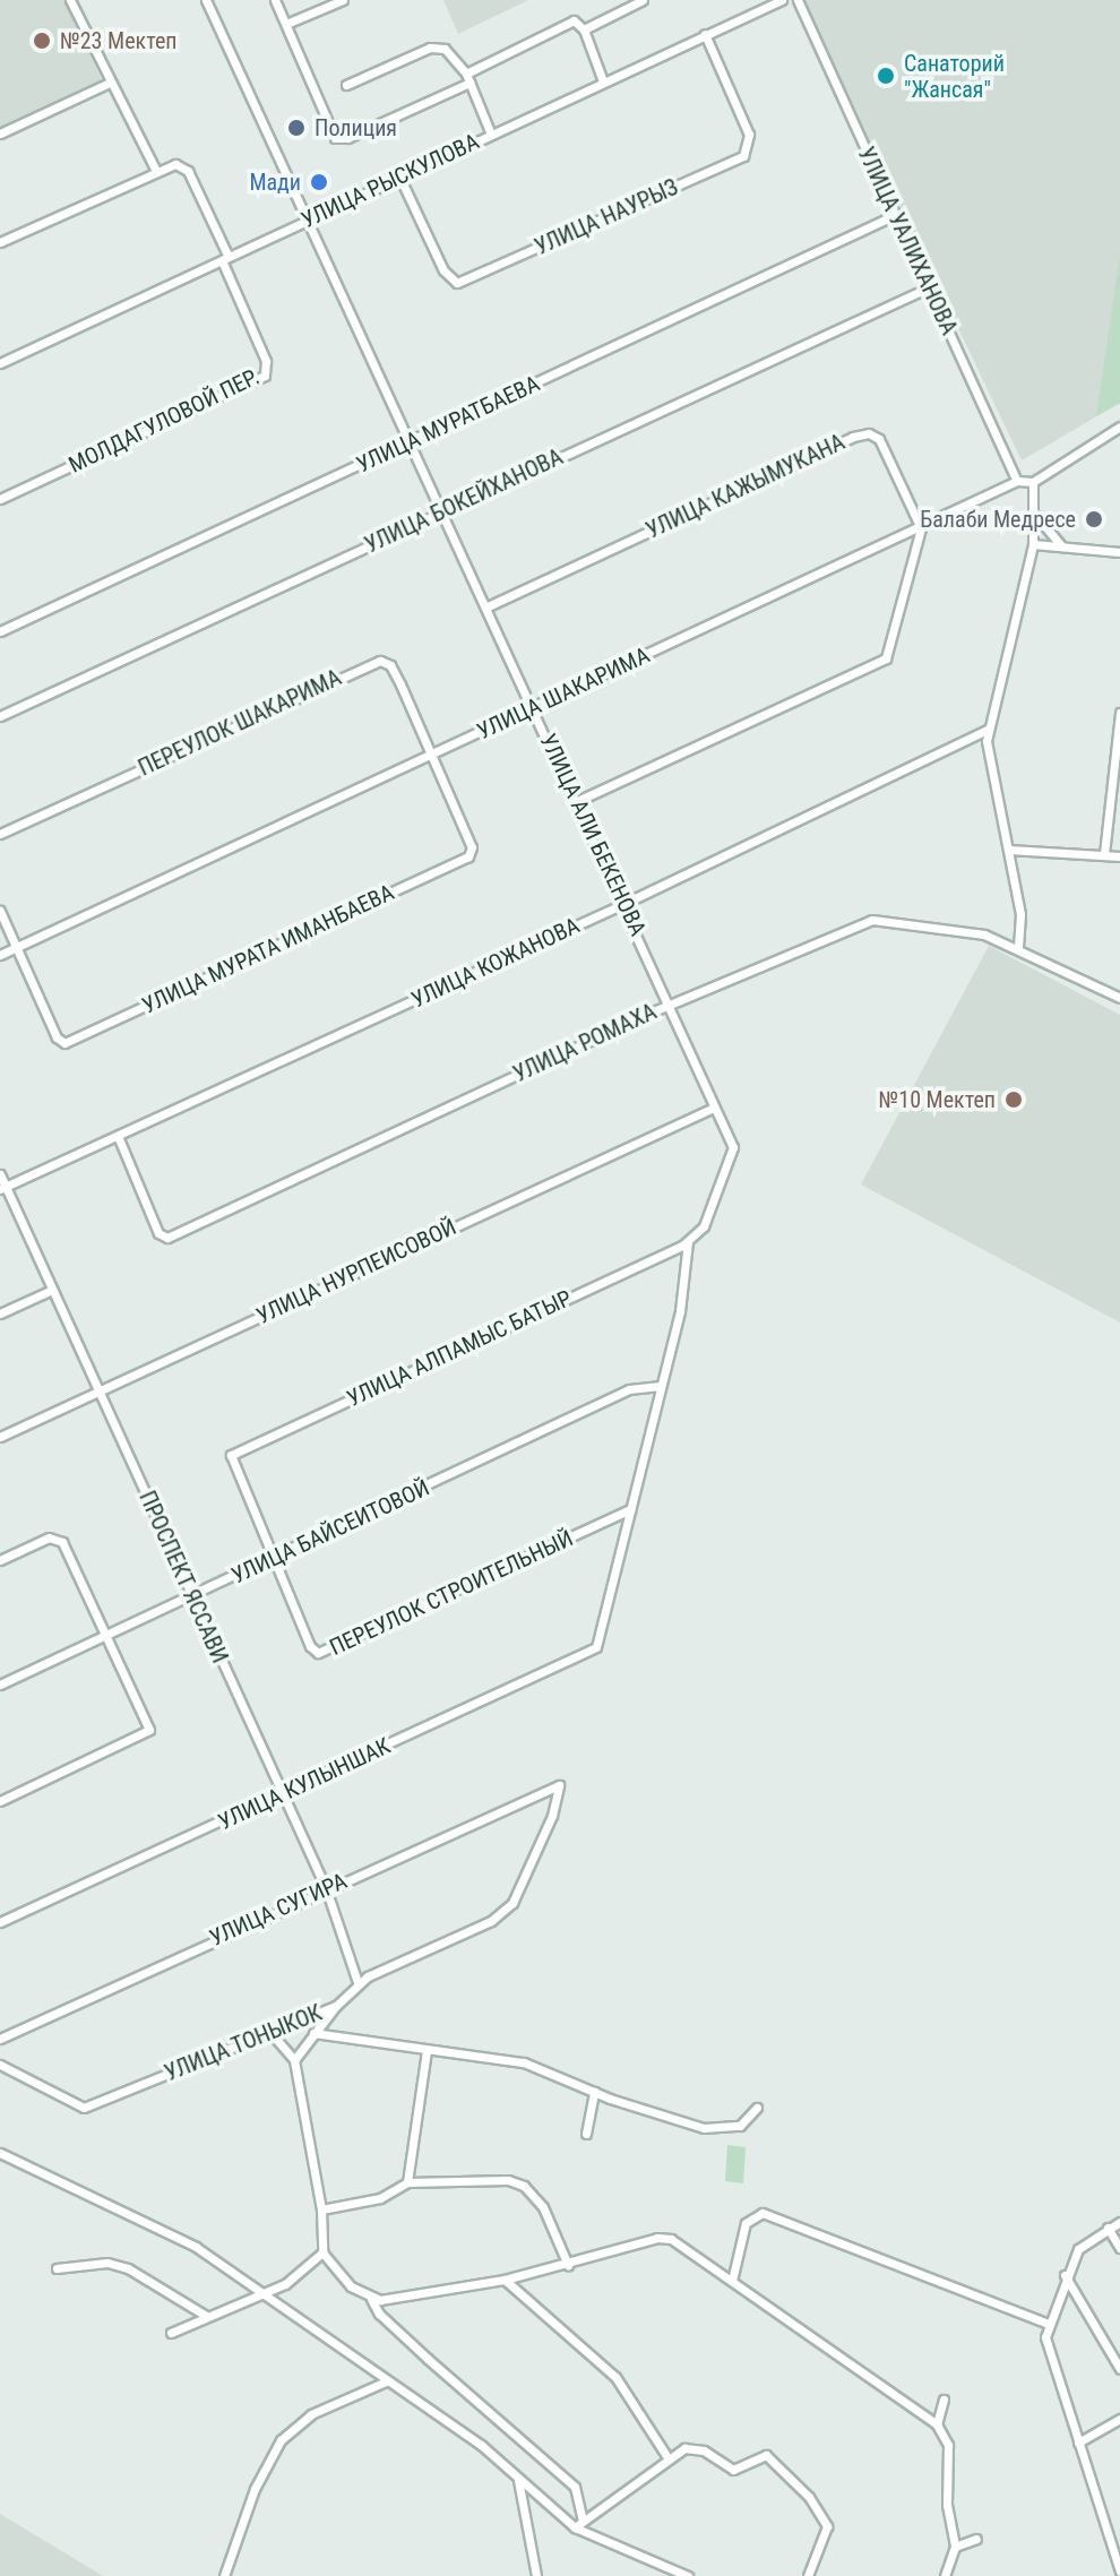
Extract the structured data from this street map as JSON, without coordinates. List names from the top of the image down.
{
  "streets": {
    "street": [
      "УЛИЦА РЫСКУЛОВА",
      "УЛИЦА НАУРЫЗ",
      "УЛИЦА УАЛИХАНОВА",
      "МОЛДАГУЛОВОЙ ПЕР.",
      "УЛИЦА МУРАТБАЕВА",
      "УЛИЦА КАЖЫМУКАНА",
      "УЛИЦА БОКЕЙХАНОВА",
      "УЛИЦА ШАКАРИМА",
      "ПЕРЕУЛОК ШАКАРИМА",
      "УЛИЦА АЛИ БЕКЕНОВА",
      "УЛИЦА МУРАТА ИМАНБАЕВА",
      "УЛИЦА КОЖАНОВА",
      "УЛИЦА РОМАХА",
      "УЛИЦА НУРПЕИСОВОЙ",
      "УЛИЦА АЛПАМЫС БАТЫР",
      "УЛИЦА БАЙСЕИТОВОЙ",
      "ПРОСПЕКТ ЯССАВИ",
      "ПЕРЕУЛОК СТРОИТЕЛЬНЫЙ",
      "УЛИЦА КУЛЫНШАК",
      "УЛИЦА СУГИРА",
      "УЛИЦА ТОНЫКОК"
    ]
  },
  "crossings": [
    ["УЛИЦА РЫСКУЛОВА", "УЛИЦА НАУРЫЗ"],
    ["УЛИЦА РЫСКУЛОВА", "МОЛДАГУЛОВОЙ ПЕР."],
    ["УЛИЦА РЫСКУЛОВА", "УЛИЦА АЛИ БЕКЕНОВА"],
    ["УЛИЦА УАЛИХАНОВА", "УЛИЦА МУРАТБАЕВА"],
    ["УЛИЦА УАЛИХАНОВА", "УЛИЦА БОКЕЙХАНОВА"],
    ["УЛИЦА УАЛИХАНОВА", "УЛИЦА ШАКАРИМА"],
    ["УЛИЦА МУРАТБАЕВА", "УЛИЦА АЛИ БЕКЕНОВА"],
    ["УЛИЦА КАЖЫМУКАНА", "УЛИЦА ШАКАРИМА"],
    ["УЛИЦА КАЖЫМУКАНА", "УЛИЦА АЛИ БЕКЕНОВА"],
    ["УЛИЦА БОКЕЙХАНОВА", "УЛИЦА АЛИ БЕКЕНОВА"],
    ["УЛИЦА ШАКАРИМА", "ПЕРЕУЛОК ШАКАРИМА"],
    ["УЛИЦА ШАКАРИМА", "УЛИЦА АЛИ БЕКЕНОВА"],
    ["УЛИЦА ШАКАРИМА", "УЛИЦА МУРАТА ИМАНБАЕВА"],
    ["ПЕРЕУЛОК ШАКАРИМА", "УЛИЦА МУРАТА ИМАНБАЕВА"],
    ["УЛИЦА АЛИ БЕКЕНОВА", "УЛИЦА КОЖАНОВА"],
    ["УЛИЦА АЛИ БЕКЕНОВА", "УЛИЦА РОМАХА"],
    ["УЛИЦА АЛИ БЕКЕНОВА", "УЛИЦА НУРПЕИСОВОЙ"],
    ["УЛИЦА АЛИ БЕКЕНОВА", "УЛИЦА АЛПАМЫС БАТЫР"],
    ["УЛИЦА КОЖАНОВА", "УЛИЦА РОМАХА"],
    ["УЛИЦА КОЖАНОВА", "ПРОСПЕКТ ЯССАВИ"],
    ["УЛИЦА НУРПЕИСОВОЙ", "ПРОСПЕКТ ЯССАВИ"],
    ["УЛИЦА АЛПАМЫС БАТЫР", "УЛИЦА БАЙСЕИТОВОЙ"],
    ["УЛИЦА АЛПАМЫС БАТЫР", "ПЕРЕУЛОК СТРОИТЕЛЬНЫЙ"],
    ["УЛИЦА БАЙСЕИТОВОЙ", "ПРОСПЕКТ ЯССАВИ"],
    ["УЛИЦА БАЙСЕИТОВОЙ", "ПЕРЕУЛОК СТРОИТЕЛЬНЫЙ"],
    ["ПРОСПЕКТ ЯССАВИ", "УЛИЦА КУЛЫНШАК"],
    ["ПРОСПЕКТ ЯССАВИ", "УЛИЦА СУГИРА"],
    ["ПРОСПЕКТ ЯССАВИ", "УЛИЦА ТОНЫКОК"],
    ["ПЕРЕУЛОК СТРОИТЕЛЬНЫЙ", "УЛИЦА КУЛЫНШАК"],
    ["УЛИЦА СУГИРА", "УЛИЦА ТОНЫКОК"]
  ],
  "places": [
    "№23 Мектеп",
    "Санаторий \"Жансая\"",
    "Полиция",
    "Мади",
    "Балаби Медресе",
    "№10 Мектеп"
  ]
}
